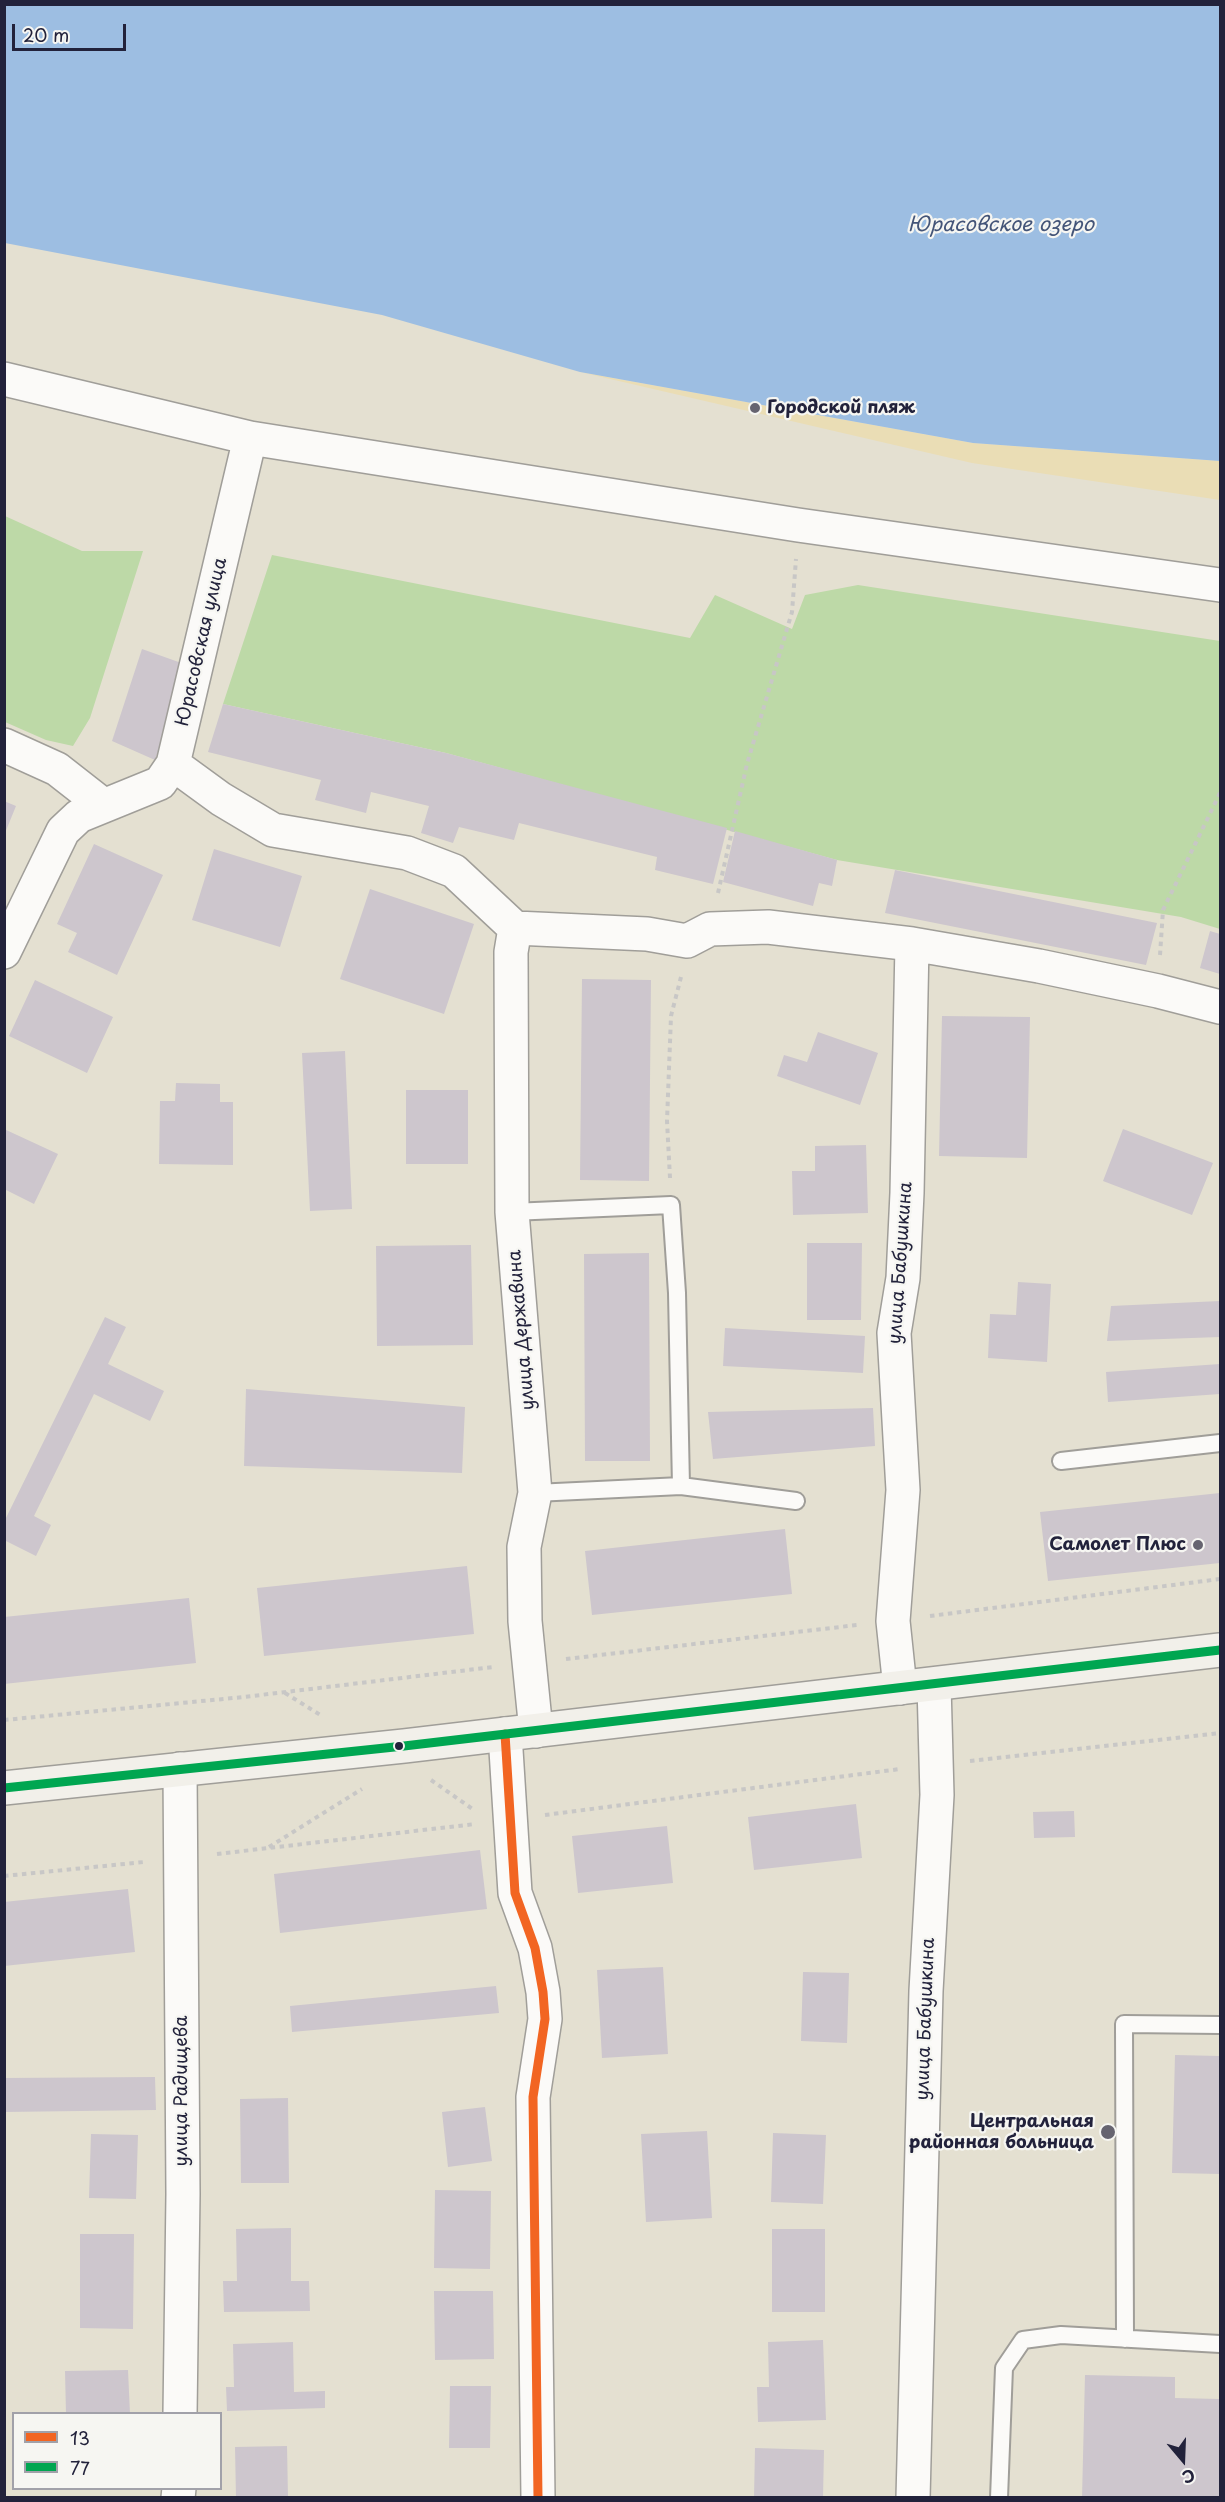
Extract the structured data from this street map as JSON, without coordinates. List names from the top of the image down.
{
  "streets": {
    "street": [
      "Юрасовская улица",
      "улица Бабушкина",
      "улица Державина",
      "улица Радищева"
    ]
  },
  "water": ["Юрасовское озеро"],
  "places": ["Городской пляж", "Самолет Плюс", "Центральная районная больница"],
  "lines": ["transit line 77", "transit line 13"],
  "legend": ["13", "77"],
  "scale_bar": "20 m",
  "north": "bottom"
}
